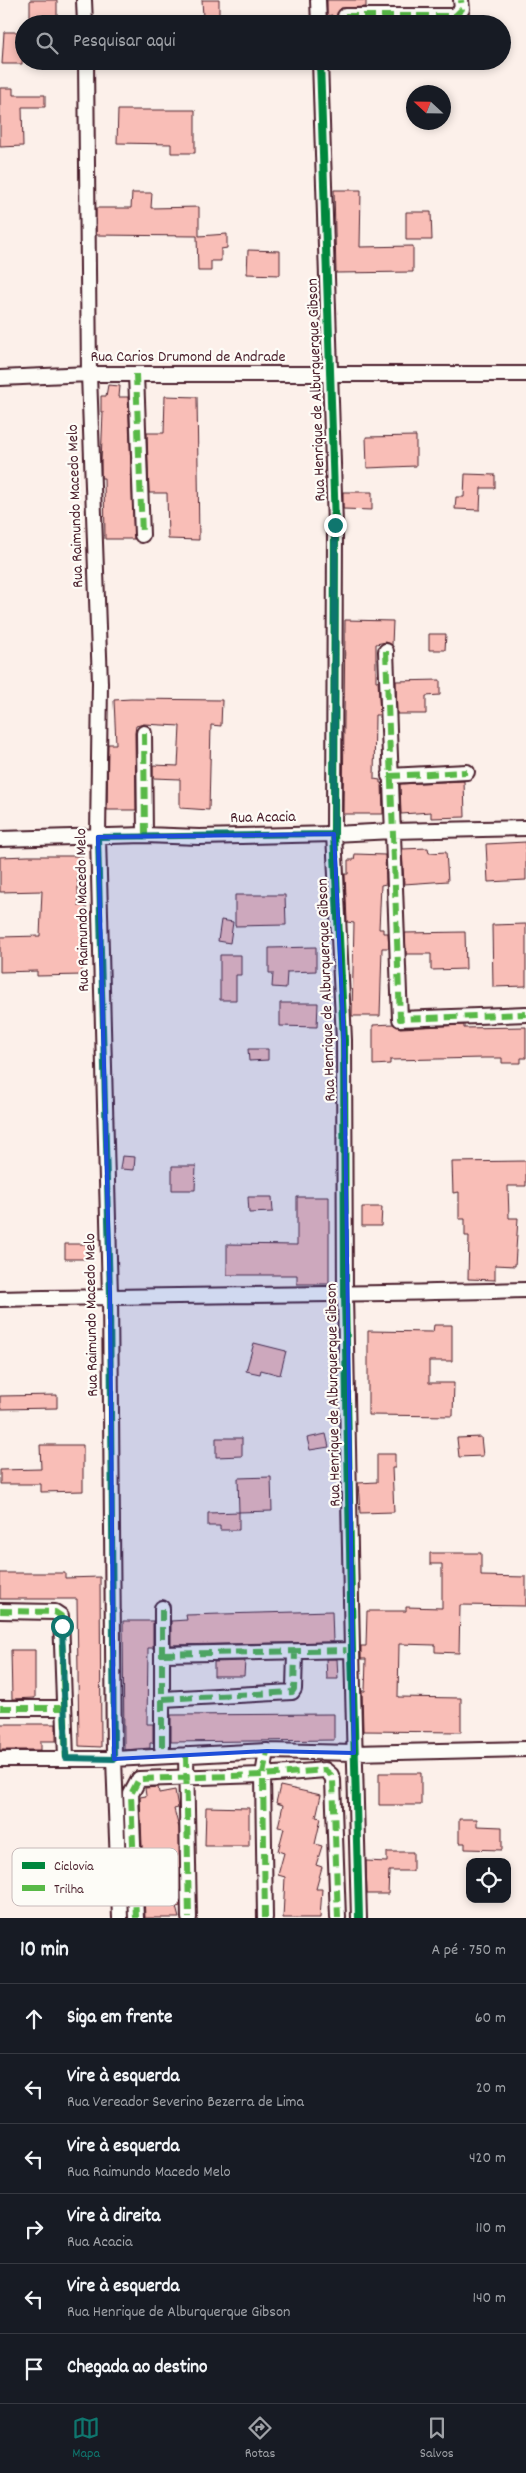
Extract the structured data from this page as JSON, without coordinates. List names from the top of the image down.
{
  "streets": {
    "street": [
      "Rua Carios Drumond de Andrade",
      "Rua Henrique de Alburquerque Gibson",
      "Rua Raimundo Macedo Melo",
      "Rua Acacia"
    ]
  },
  "crossings": [
    ["Rua Carios Drumond de Andrade", "Rua Henrique de Alburquerque Gibson"],
    ["Rua Carios Drumond de Andrade", "Rua Raimundo Macedo Melo"],
    ["Rua Henrique de Alburquerque Gibson", "Rua Acacia"],
    ["Rua Raimundo Macedo Melo", "Rua Acacia"]
  ],
  "legend": ["Ciclovia", "Trilha"],
  "north": "left",
  "page": {
    "search": "Pesquisar aqui",
    "heading": ["10 min", "A pé · 750 m"],
    "list": [
      ["Siga em frente", "60 m"],
      ["Vire à esquerda", "Rua Vereador Severino Bezerra de Lima", "20 m"],
      ["Vire à esquerda", "Rua Raimundo Macedo Melo", "420 m"],
      ["Vire à direita", "Rua Acacia", "110 m"],
      ["Vire à esquerda", "Rua Henrique de Alburquerque Gibson", "140 m"],
      "Chegada ao destino"
    ],
    "nav": ["Mapa", "Rotas", "Salvos"]
  }
}
